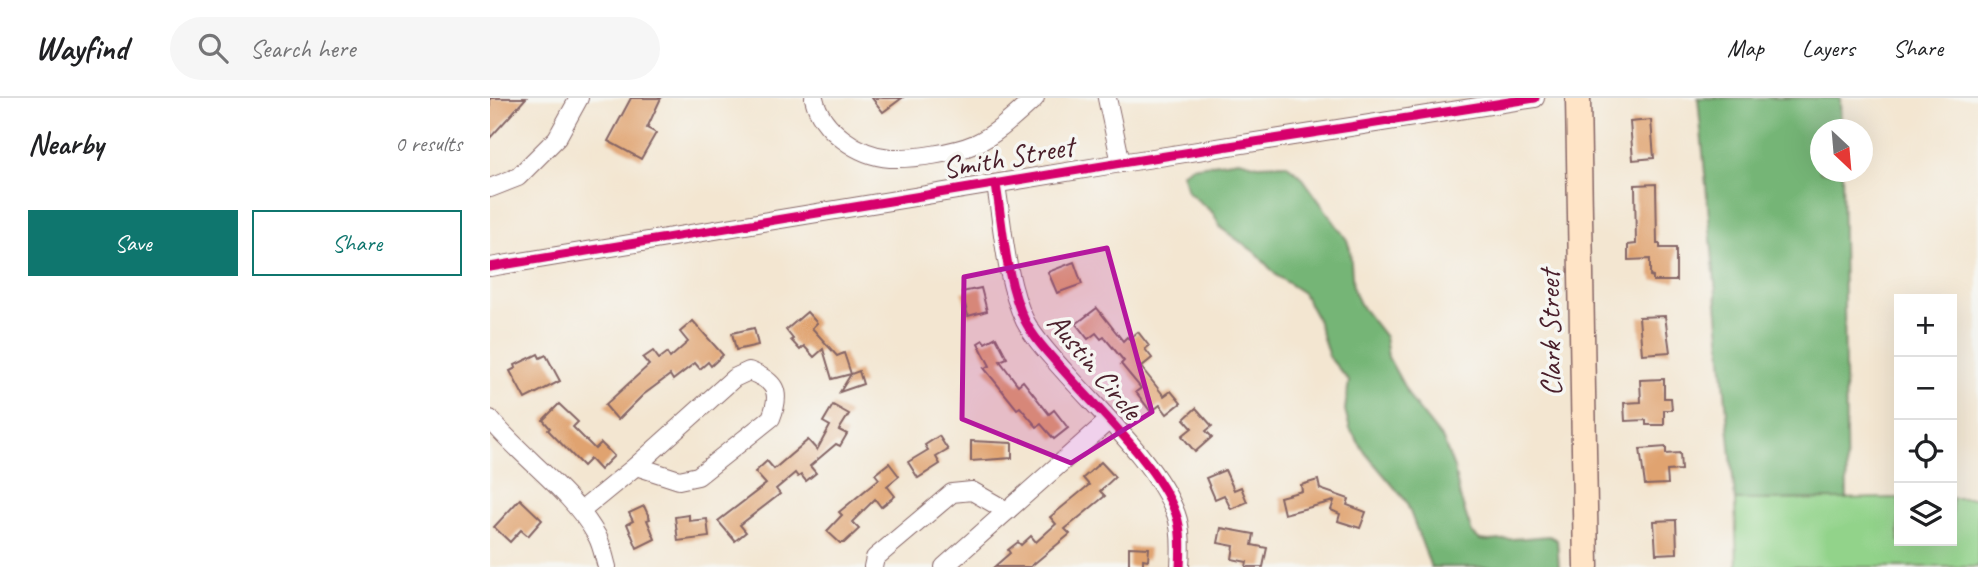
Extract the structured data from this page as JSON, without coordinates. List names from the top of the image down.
{
  "streets": {
    "main road": ["Clark Street"],
    "street": ["Smith Street", "Austin Circle"]
  },
  "crossings": [
    ["Smith Street", "Austin Circle"]
  ],
  "north": "bottom right",
  "page": {
    "header": "Wayfind",
    "search": "Search here",
    "nav": ["Map", "Layers", "Share"],
    "heading": ["Nearby", "0 results"],
    "buttons": ["Save", "Share"],
    "map_buttons": ["+", "−"]
  }
}
